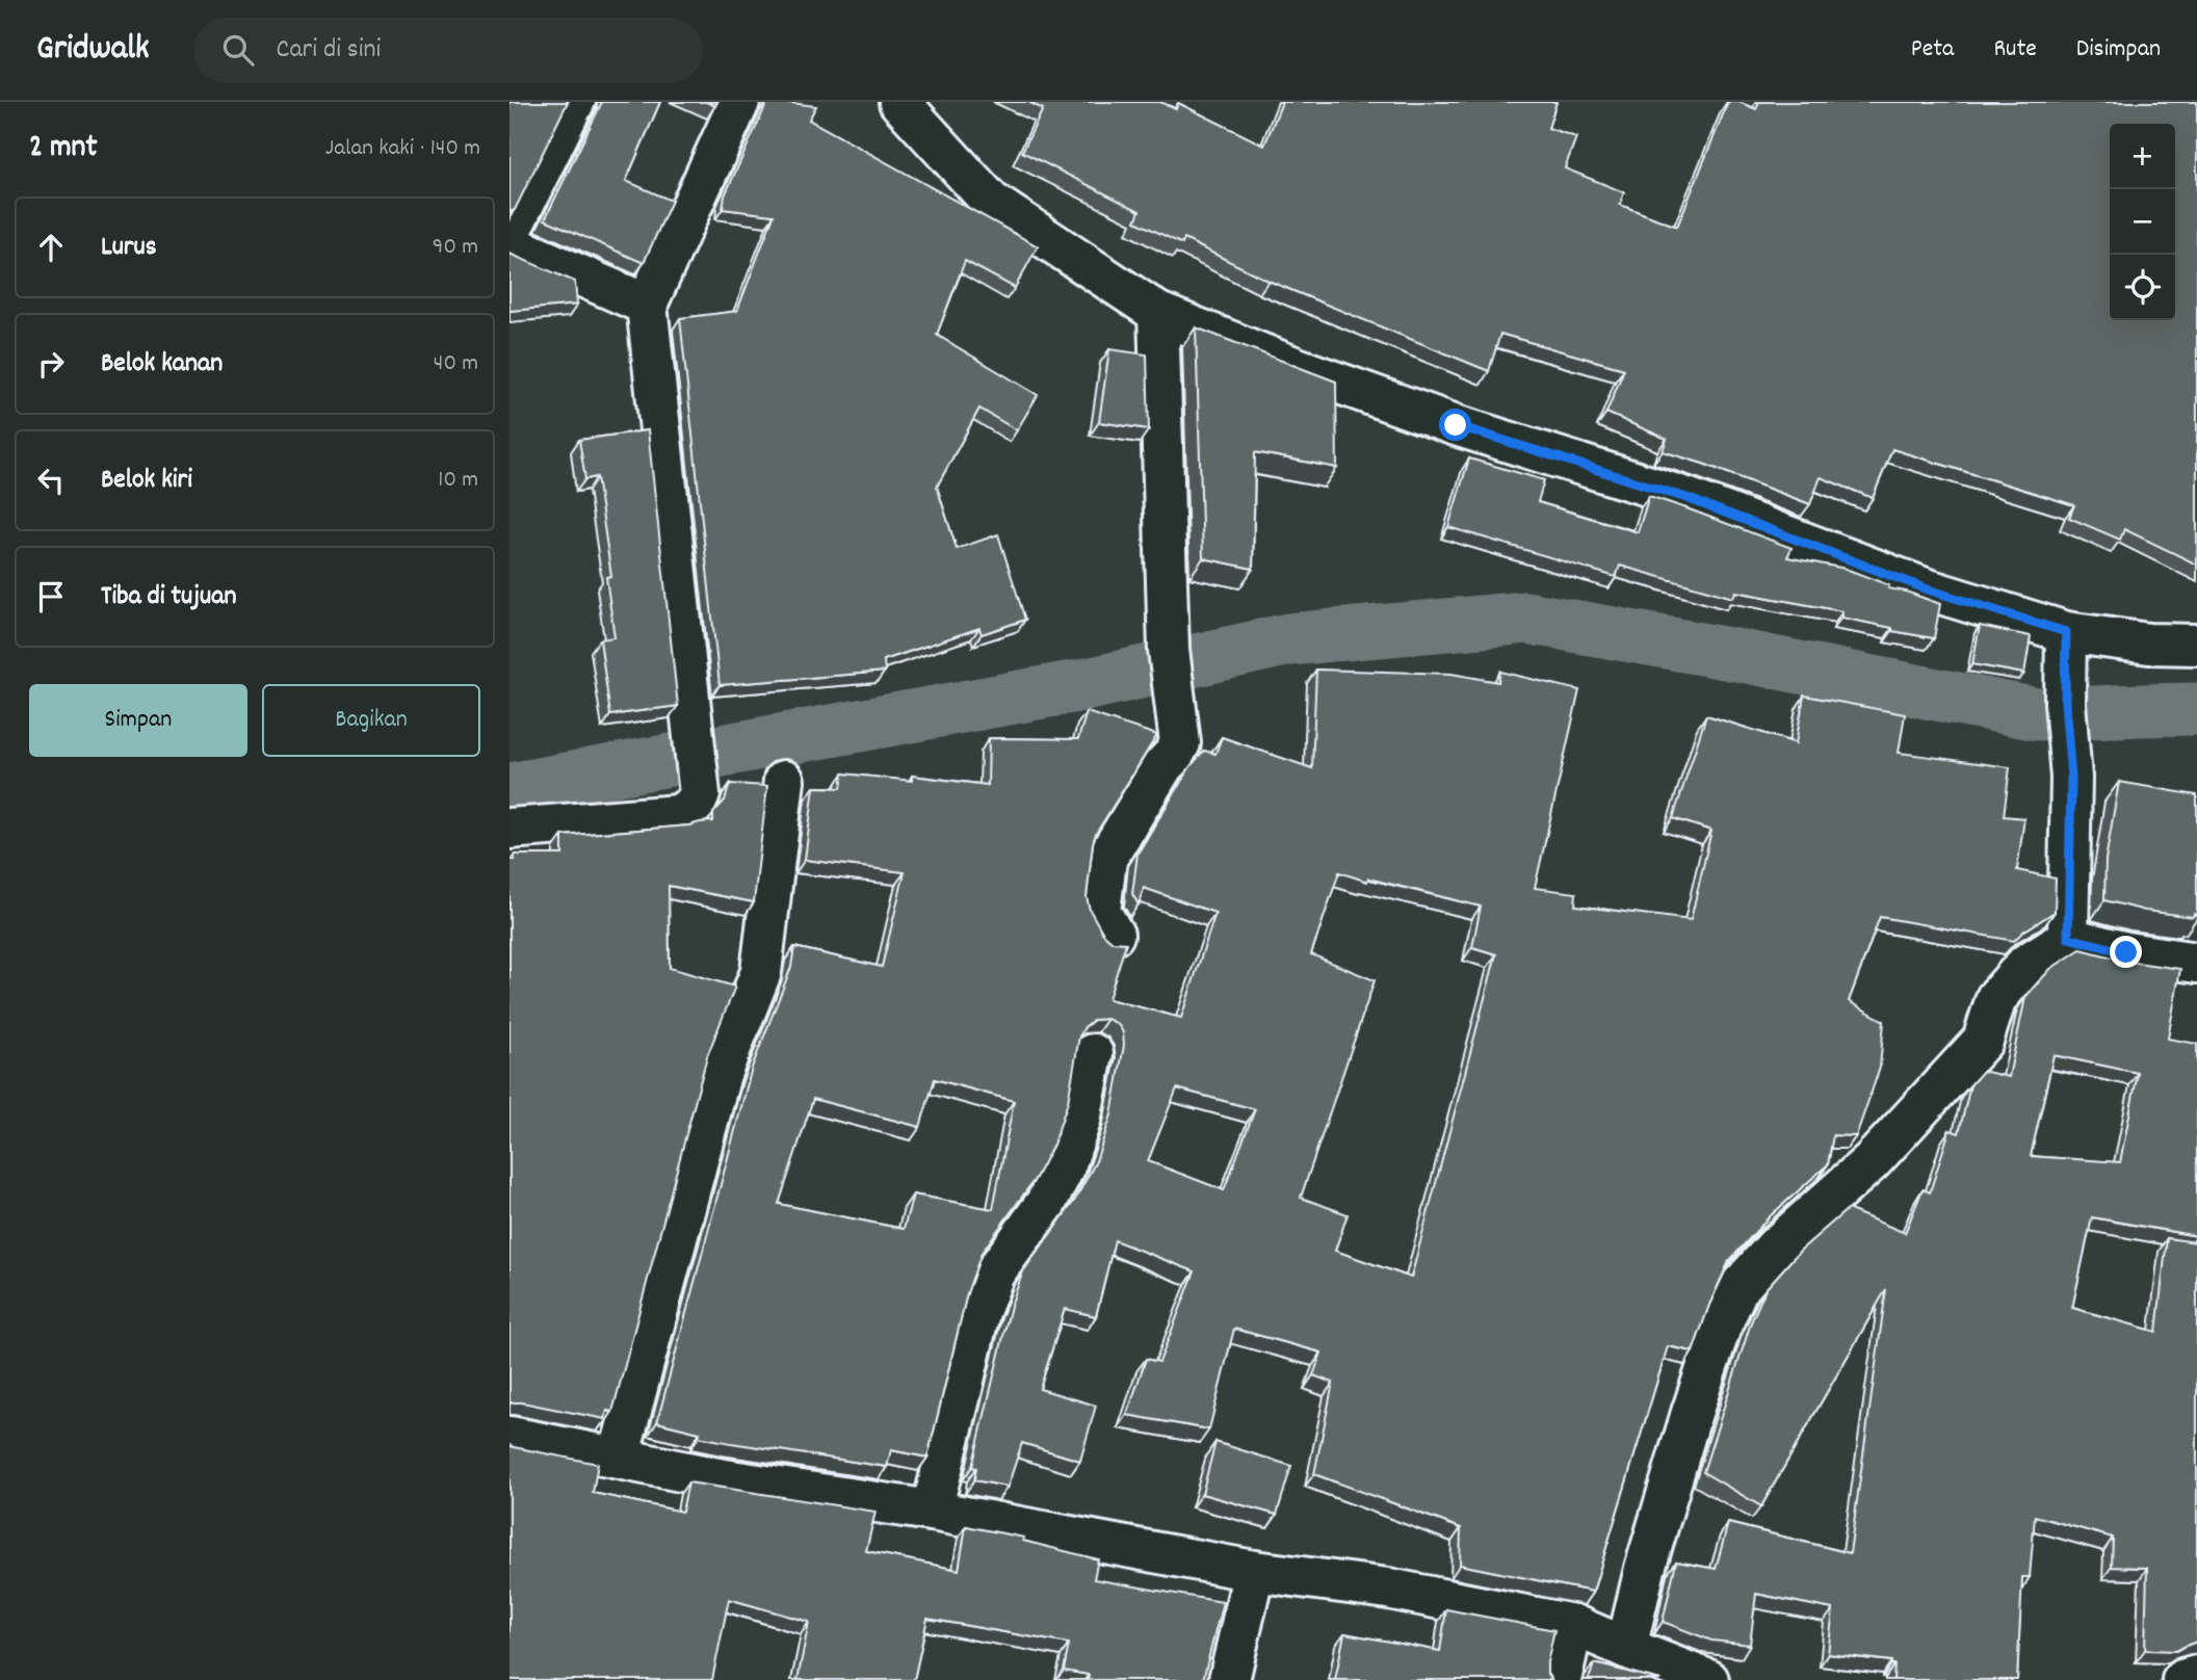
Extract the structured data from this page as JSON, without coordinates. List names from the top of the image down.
{
  "page": {
    "header": "Gridwalk",
    "search": "Cari di sini",
    "nav": ["Peta", "Rute", "Disimpan"],
    "heading": ["2 mnt", "Jalan kaki · 140 m"],
    "map_buttons": ["+", "−"],
    "list": [
      ["Lurus", "90 m"],
      ["Belok kanan", "40 m"],
      ["Belok kiri", "10 m"],
      "Tiba di tujuan"
    ],
    "buttons": ["Simpan", "Bagikan"]
  }
}
